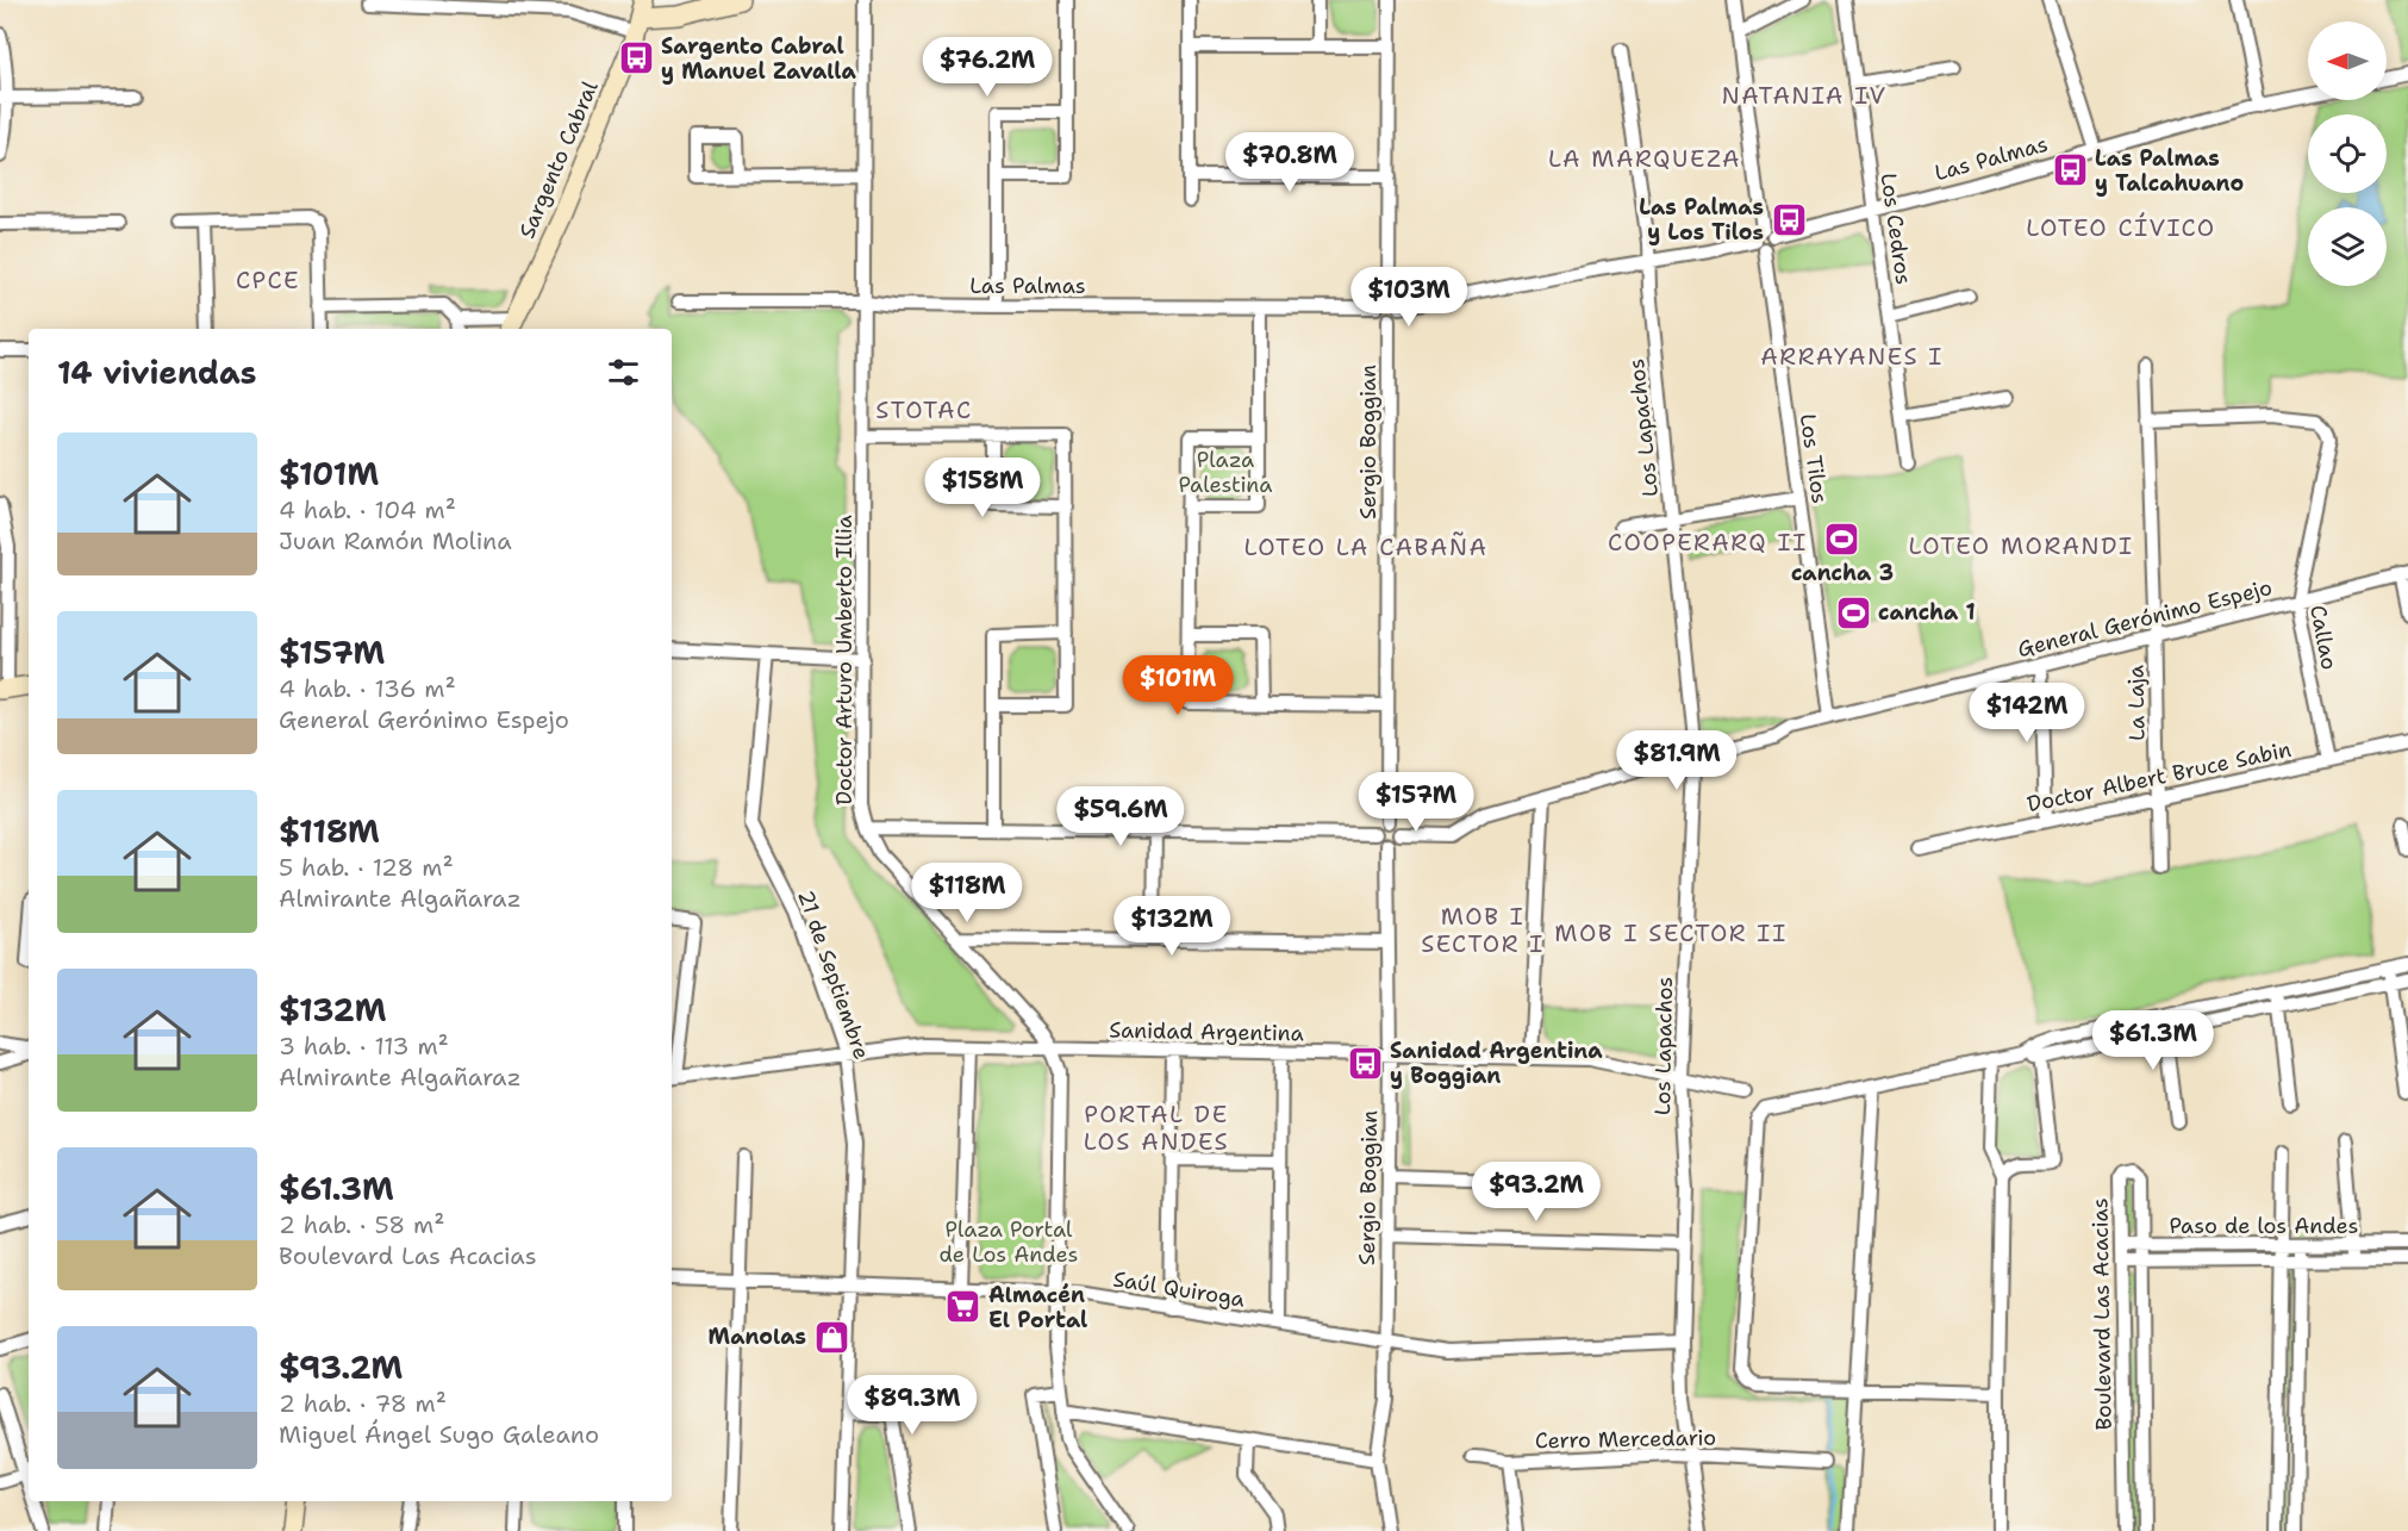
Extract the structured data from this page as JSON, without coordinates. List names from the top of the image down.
{
  "streets": {
    "main road": ["Sargento Cabral"],
    "street": [
      "Las Palmas",
      "Los Cedros",
      "Los Lapachos",
      "Sergio Boggian",
      "Los Tilos",
      "General Gerónimo Espejo",
      "Callao",
      "Doctor Arturo Umberto Illia",
      "La Laja",
      "Doctor Albert Bruce Sabin",
      "21 de Septiembre",
      "Sanidad Argentina",
      "Paso de los Andes",
      "Saúl Quiroga",
      "Boulevard Las Acacias",
      "Cerro Mercedario"
    ]
  },
  "crossings": [
    ["Las Palmas", "Los Cedros"],
    ["Las Palmas", "Sergio Boggian"],
    ["Las Palmas", "Doctor Arturo Umberto Illia"],
    ["Los Lapachos", "General Gerónimo Espejo"],
    ["Los Lapachos", "Sanidad Argentina"],
    ["Los Lapachos", "Saúl Quiroga"],
    ["Los Lapachos", "Cerro Mercedario"],
    ["Sergio Boggian", "General Gerónimo Espejo"],
    ["Sergio Boggian", "Sanidad Argentina"],
    ["Sergio Boggian", "Saúl Quiroga"],
    ["Los Tilos", "General Gerónimo Espejo"],
    ["General Gerónimo Espejo", "Callao"],
    ["General Gerónimo Espejo", "La Laja"],
    ["Callao", "La Laja"],
    ["Callao", "Doctor Albert Bruce Sabin"],
    ["Doctor Arturo Umberto Illia", "Sanidad Argentina"],
    ["Doctor Arturo Umberto Illia", "Saúl Quiroga"],
    ["La Laja", "Doctor Albert Bruce Sabin"],
    ["21 de Septiembre", "Sanidad Argentina"],
    ["21 de Septiembre", "Saúl Quiroga"],
    ["Paso de los Andes", "Boulevard Las Acacias"]
  ],
  "districts": [
    "NATANIA IV",
    "LA MARQUEZA",
    "LOTEO CÍVICO",
    "CPCE",
    "ARRAYANES I",
    "STOTAC",
    "COOPERARQ II",
    "LOTEO MORANDI",
    "LOTEO LA CABAÑA",
    "MOB I SECTOR I",
    "MOB I SECTOR II",
    "PORTAL DE LOS ANDES"
  ],
  "parks": ["Plaza Palestina", "Plaza Portal de Los Andes"],
  "places": {
    "bus stop": [
      "Sargento Cabral y Manuel Zavalla",
      "Las Palmas y Talcahuano",
      "Las Palmas y Los Tilos",
      "Sanidad Argentina y Boggian"
    ],
    "sports": ["cancha 3", "cancha 1"],
    "supermarket": ["Almacén El Portal"],
    "shop": ["Manolas"]
  },
  "north": "left",
  "page": {
    "price": [
      "$76.2M",
      "$70.8M",
      "$103M",
      "$158M",
      "$101M",
      "$142M",
      "$81.9M",
      "$157M",
      "$59.6M",
      "$118M",
      "$132M",
      "$61.3M",
      "$93.2M",
      "$89.3M"
    ],
    "heading": "14 viviendas",
    "list": [
      {
        "name": "$101M",
        "note": "4 hab. · 104 m² · Juan Ramón Molina"
      },
      {
        "name": "$157M",
        "note": "4 hab. · 136 m² · General Gerónimo Espejo"
      },
      {
        "name": "$118M",
        "note": "5 hab. · 128 m² · Almirante Algañaraz"
      },
      {
        "name": "$132M",
        "note": "3 hab. · 113 m² · Almirante Algañaraz"
      },
      {
        "name": "$61.3M",
        "note": "2 hab. · 58 m² · Boulevard Las Acacias"
      },
      {
        "name": "$93.2M",
        "note": "2 hab. · 78 m² · Miguel Ángel Sugo Galeano"
      }
    ]
  }
}
